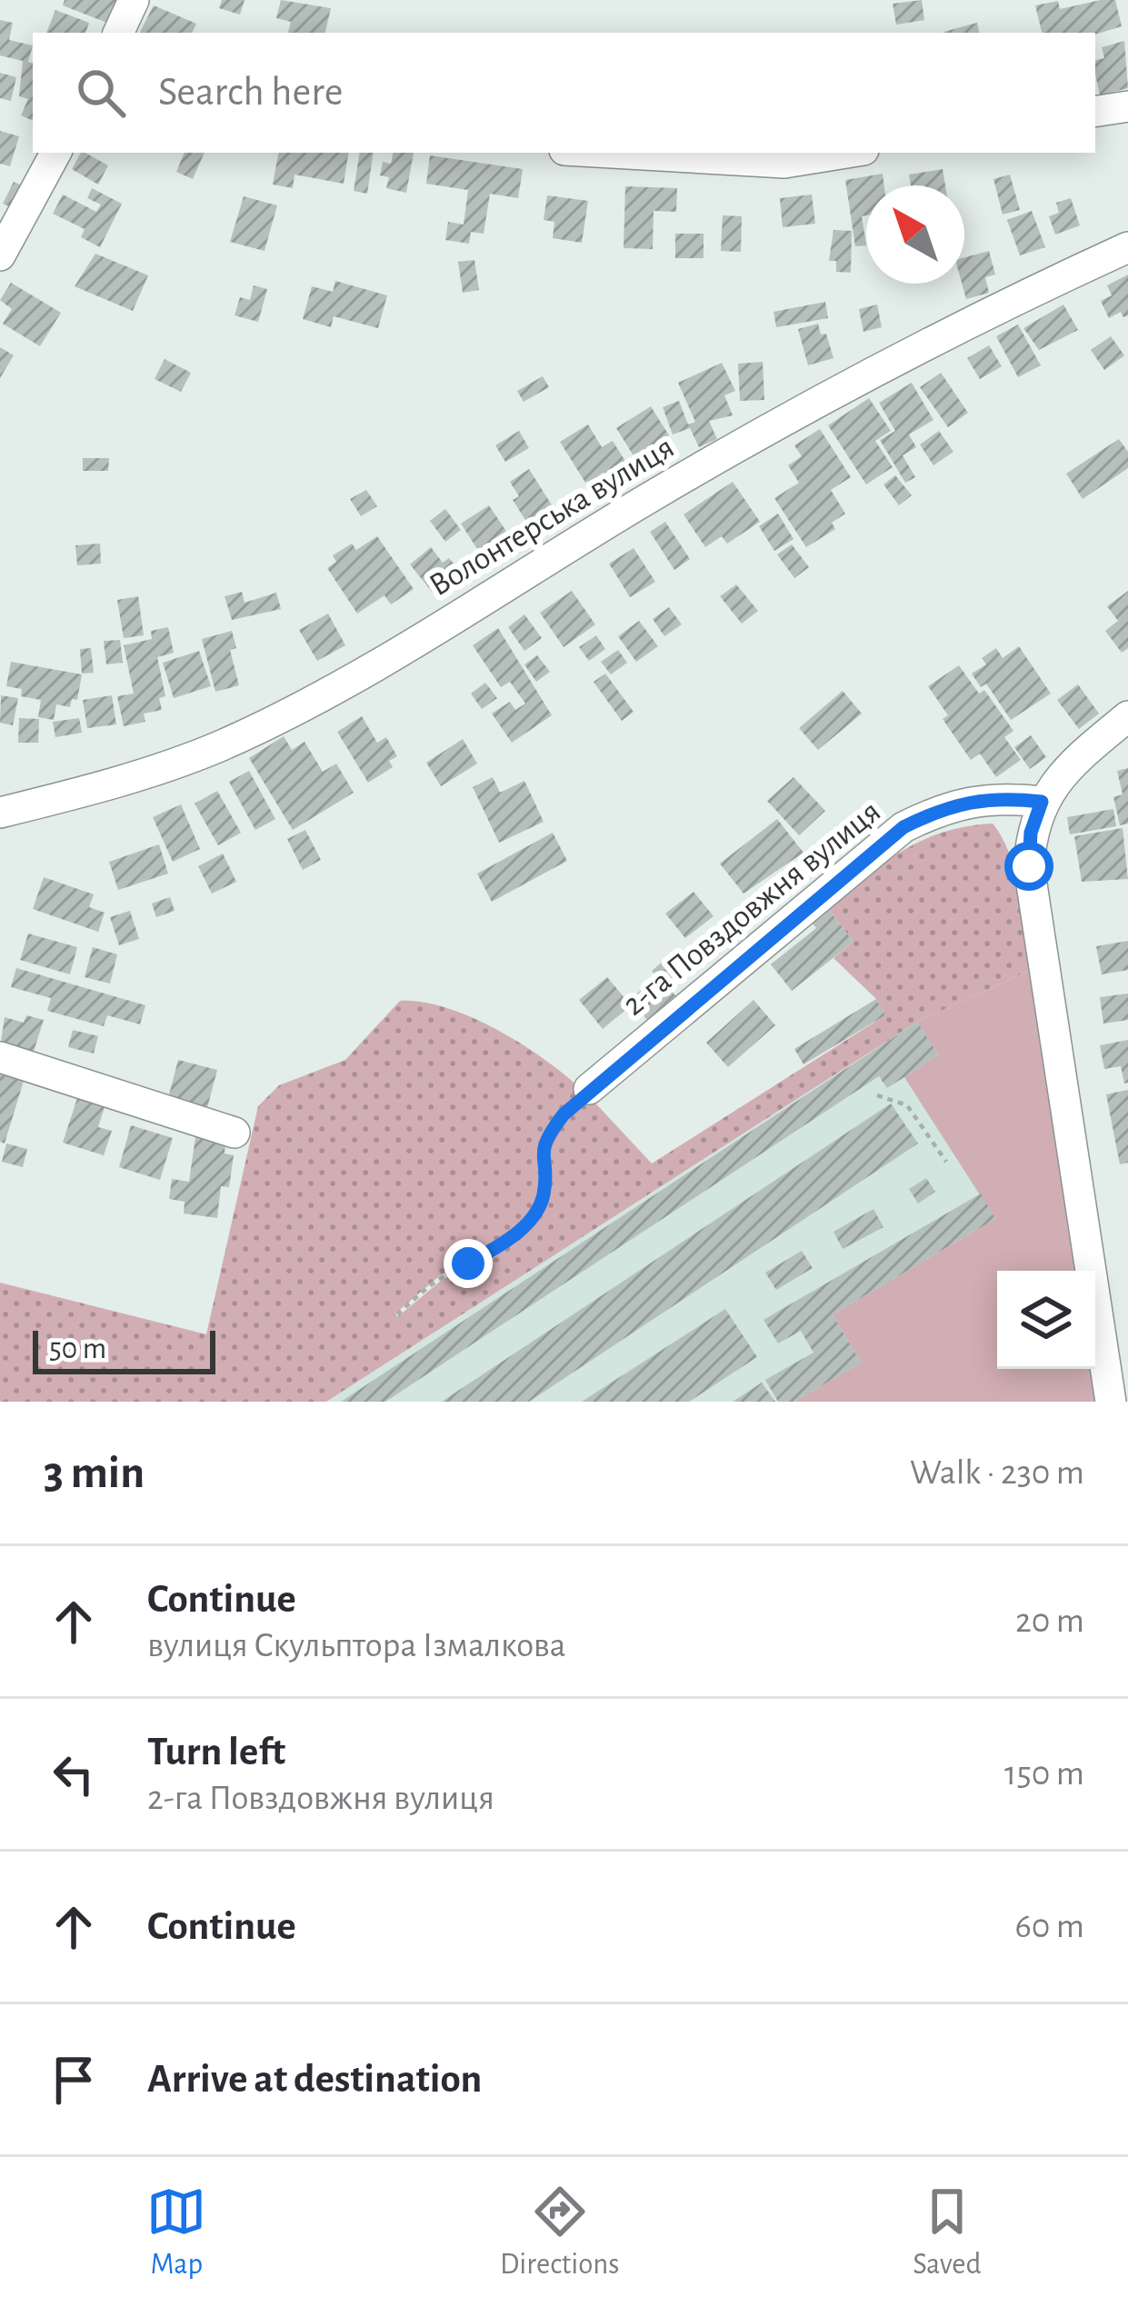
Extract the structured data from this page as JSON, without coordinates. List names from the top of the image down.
{
  "streets": {
    "street": ["Волонтерська вулиця", "2-га Повздовжня вулиця"]
  },
  "scale_bar": "50 m",
  "north": "top left",
  "page": {
    "search": "Search here",
    "scale": "50 m",
    "heading": ["3 min", "Walk · 230 m"],
    "list": [
      ["Continue", "вулиця Скульптора Ізмалкова", "20 m"],
      ["Turn left", "2-га Повздовжня вулиця", "150 m"],
      ["Continue", "60 m"],
      "Arrive at destination"
    ],
    "nav": ["Map", "Directions", "Saved"]
  }
}
